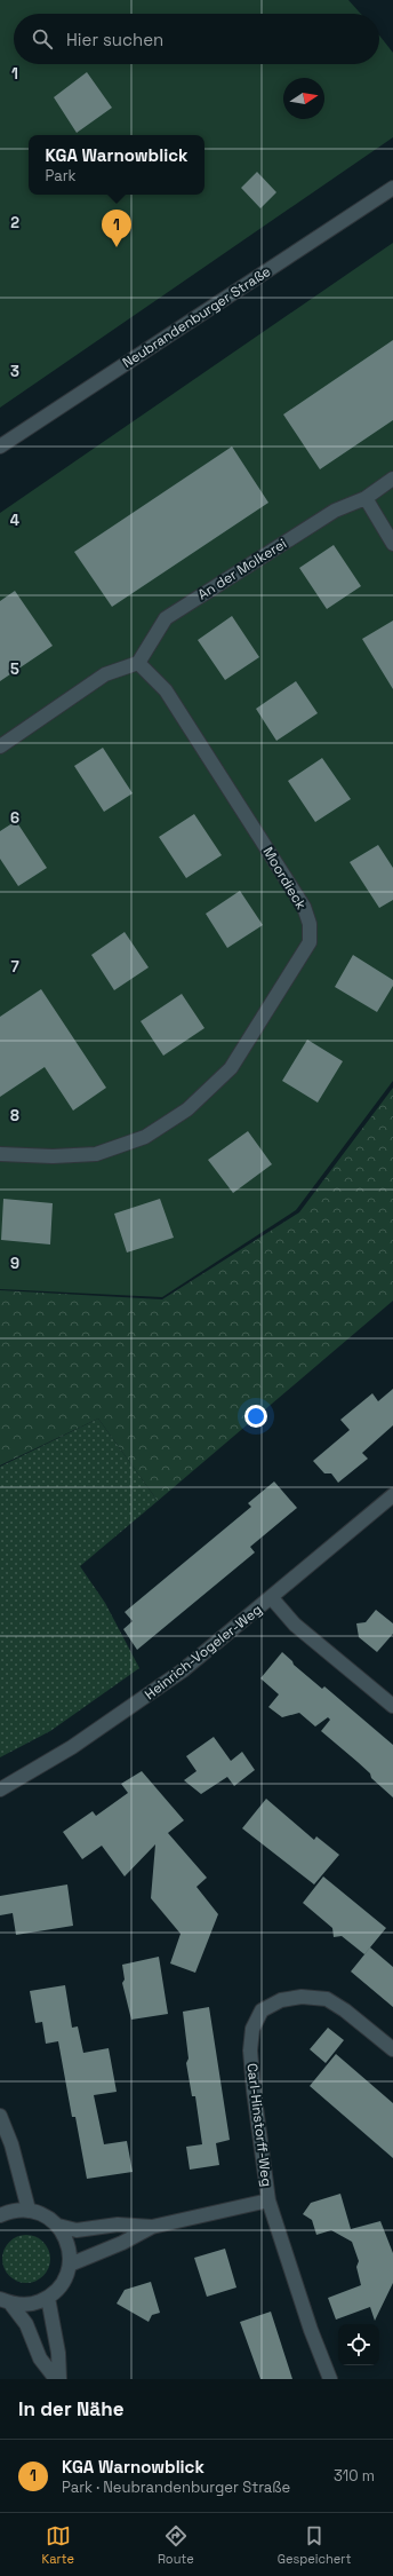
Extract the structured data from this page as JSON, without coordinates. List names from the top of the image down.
{
  "streets": {
    "street": [
      "Neubrandenburger Straße",
      "An der Molkerei",
      "Moordieck",
      "Heinrich-Vogeler-Weg",
      "Carl-Hinstorff-Weg"
    ]
  },
  "crossings": [
    ["An der Molkerei", "Moordieck"]
  ],
  "north": "right",
  "page": {
    "search": "Hier suchen",
    "popup": ["KGA Warnowblick", "Park"],
    "pins": "1",
    "heading": "In der Nähe",
    "list": [
      {
        "mark": "1",
        "name": "KGA Warnowblick",
        "note": "Park · Neubrandenburger Straße",
        "value": "310 m"
      }
    ],
    "nav": ["Karte", "Route", "Gespeichert"]
  },
  "grid": {
    "rows": [
      "1",
      "2",
      "3",
      "4",
      "5",
      "6",
      "7",
      "8",
      "9"
    ]
  }
}
